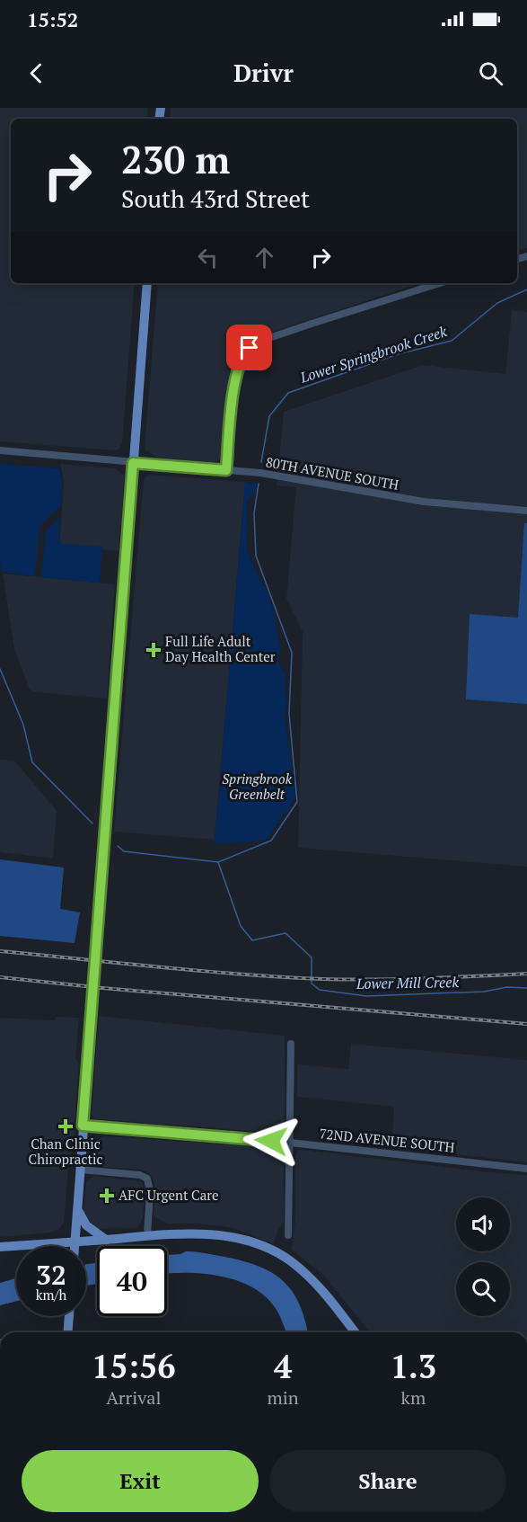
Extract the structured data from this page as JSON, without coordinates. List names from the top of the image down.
{
  "streets": {
    "street": ["80TH AVENUE SOUTH", "72ND AVENUE SOUTH"]
  },
  "water": ["Lower Springbrook Creek", "Lower Mill Creek"],
  "parks": ["Springbrook Greenbelt"],
  "places": {
    "health": ["Full Life Adult Day Health Center", "Chan Clinic Chiropractic", "AFC Urgent Care"]
  },
  "page": {
    "status": "15:52",
    "header": "Drivr",
    "turn": ["230 m", "South 43rd Street"],
    "speed": "32 km/h",
    "limit": "40",
    "eta": [
      "15:56",
      "Arrival",
      "4",
      "min",
      "1.3",
      "km"
    ],
    "buttons": ["Exit", "Share"]
  }
}
